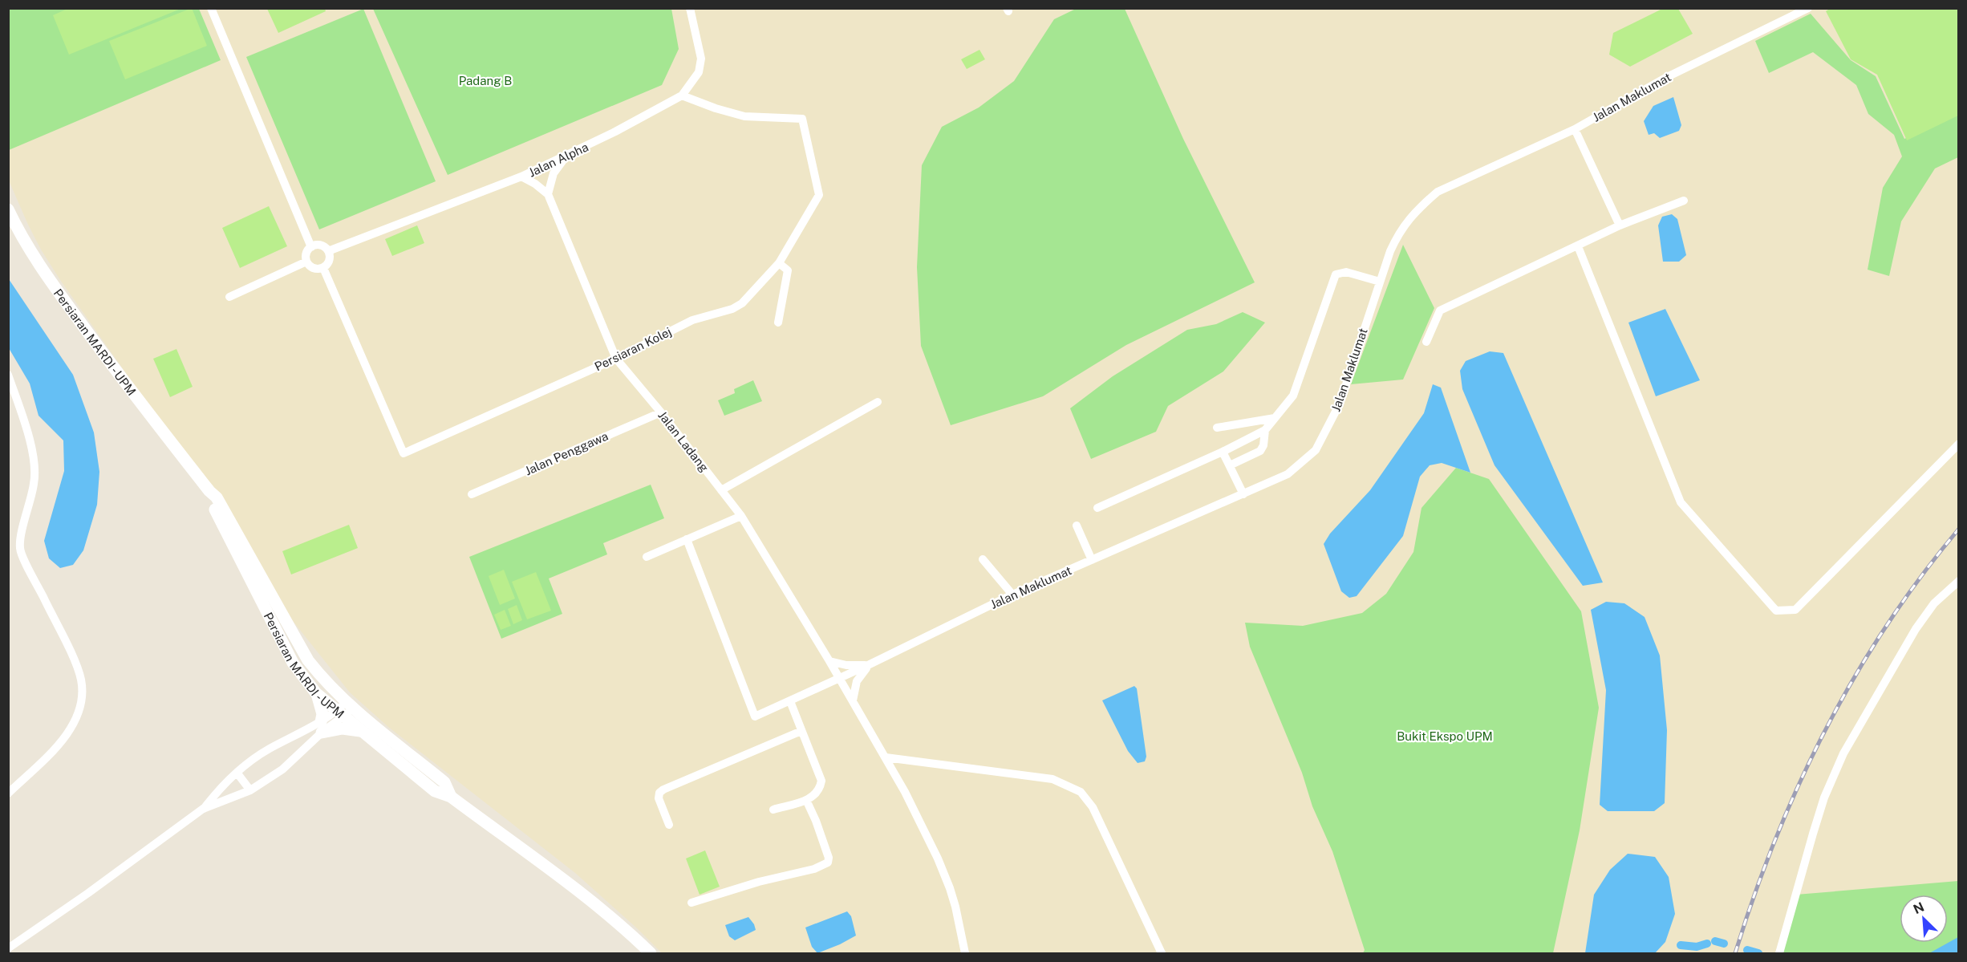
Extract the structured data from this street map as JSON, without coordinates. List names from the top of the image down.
{
  "streets": {
    "street": [
      "Jalan Maklumat",
      "Jalan Alpha",
      "Persiaran MARDI - UPM",
      "Persiaran Kolej",
      "Jalan Ladang",
      "Jalan Penggawa"
    ]
  },
  "crossings": [
    ["Jalan Maklumat", "Jalan Ladang"],
    ["Jalan Alpha", "Persiaran Kolej"],
    ["Persiaran Kolej", "Jalan Ladang"],
    ["Jalan Ladang", "Jalan Penggawa"]
  ],
  "parks": ["Padang B", "Bukit Ekspo UPM"],
  "north": "top left"
}
